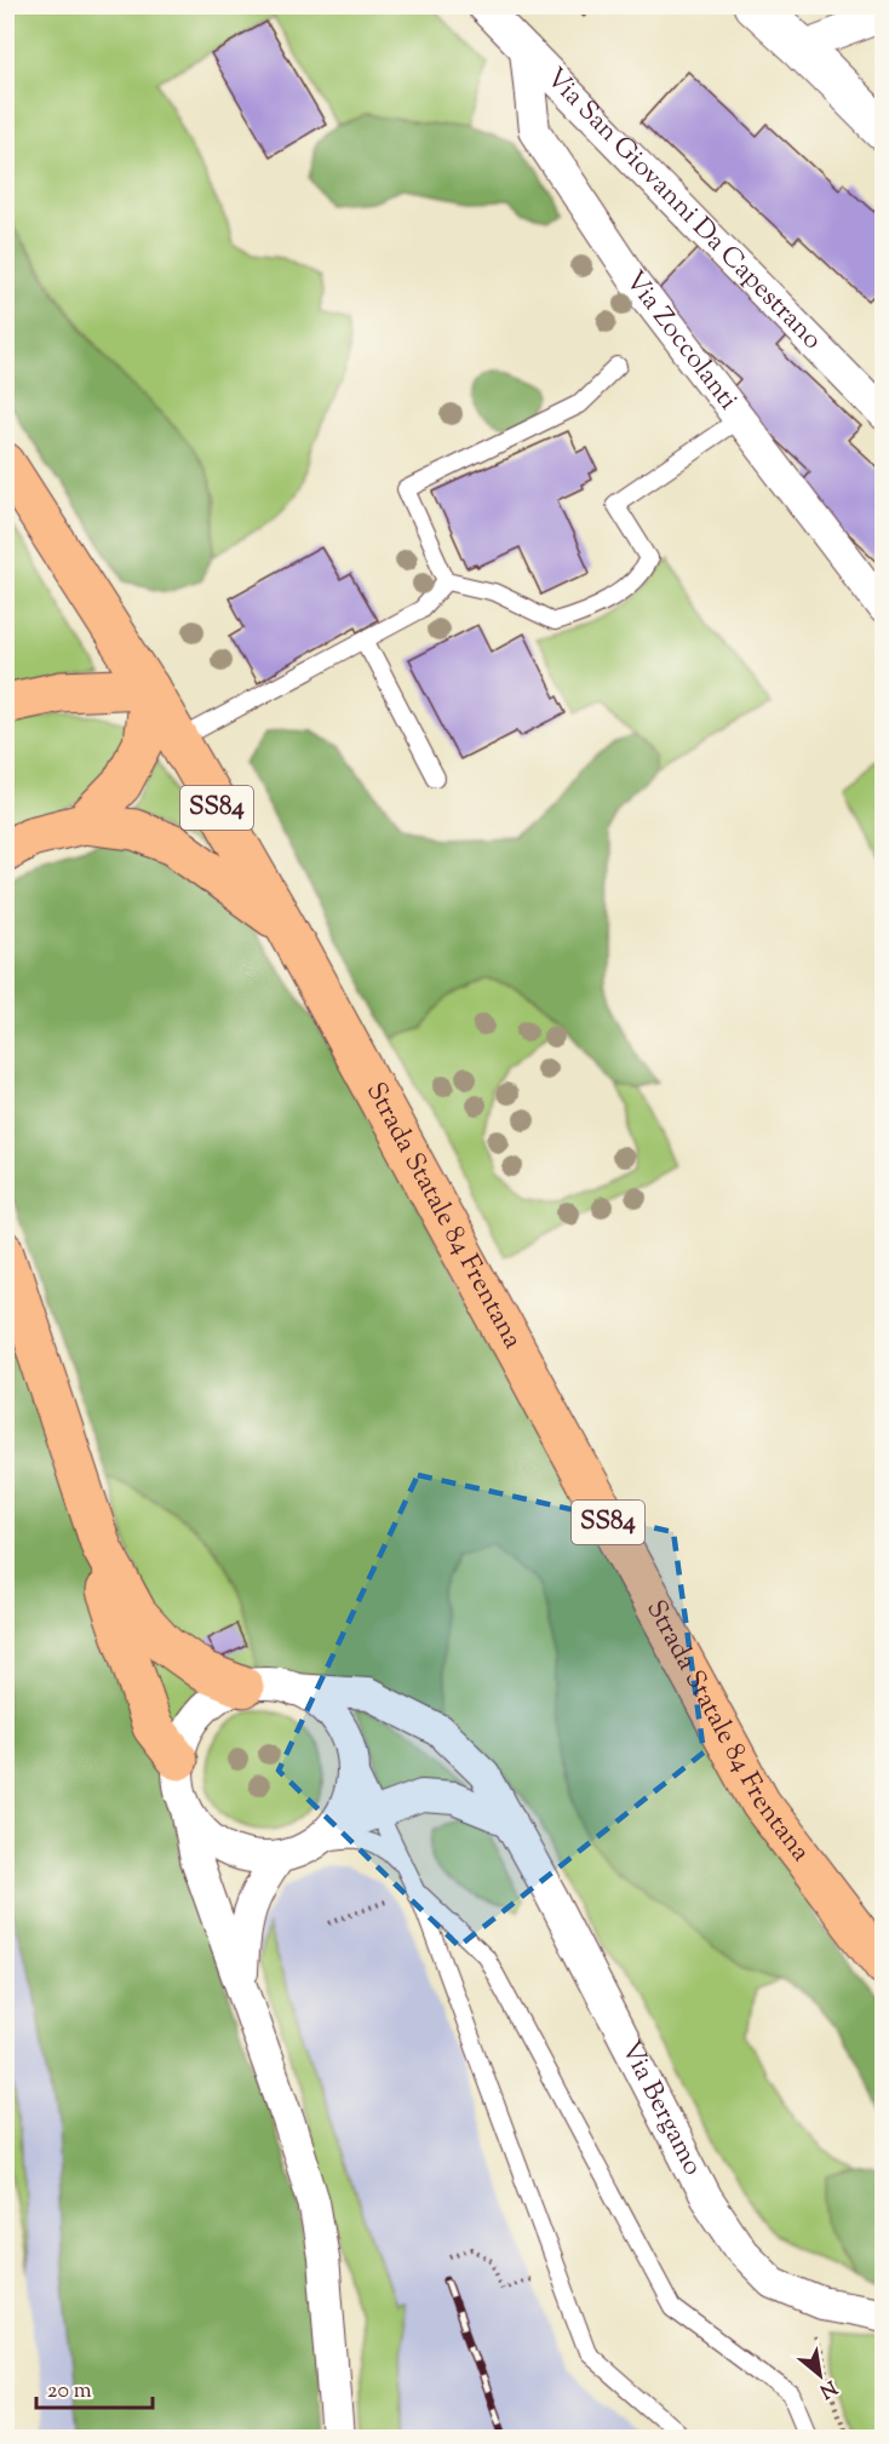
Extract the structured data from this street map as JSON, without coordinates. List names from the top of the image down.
{
  "streets": {
    "main road": ["SS84", "Strada Statale 84 Frentana"],
    "street": ["Via San Giovanni Da Capestrano", "Via Zoccolanti", "Via Bergamo"]
  },
  "crossings": [
    ["Via San Giovanni Da Capestrano", "Via Zoccolanti"]
  ],
  "scale_bar": "20 m",
  "north": "bottom right"
}
